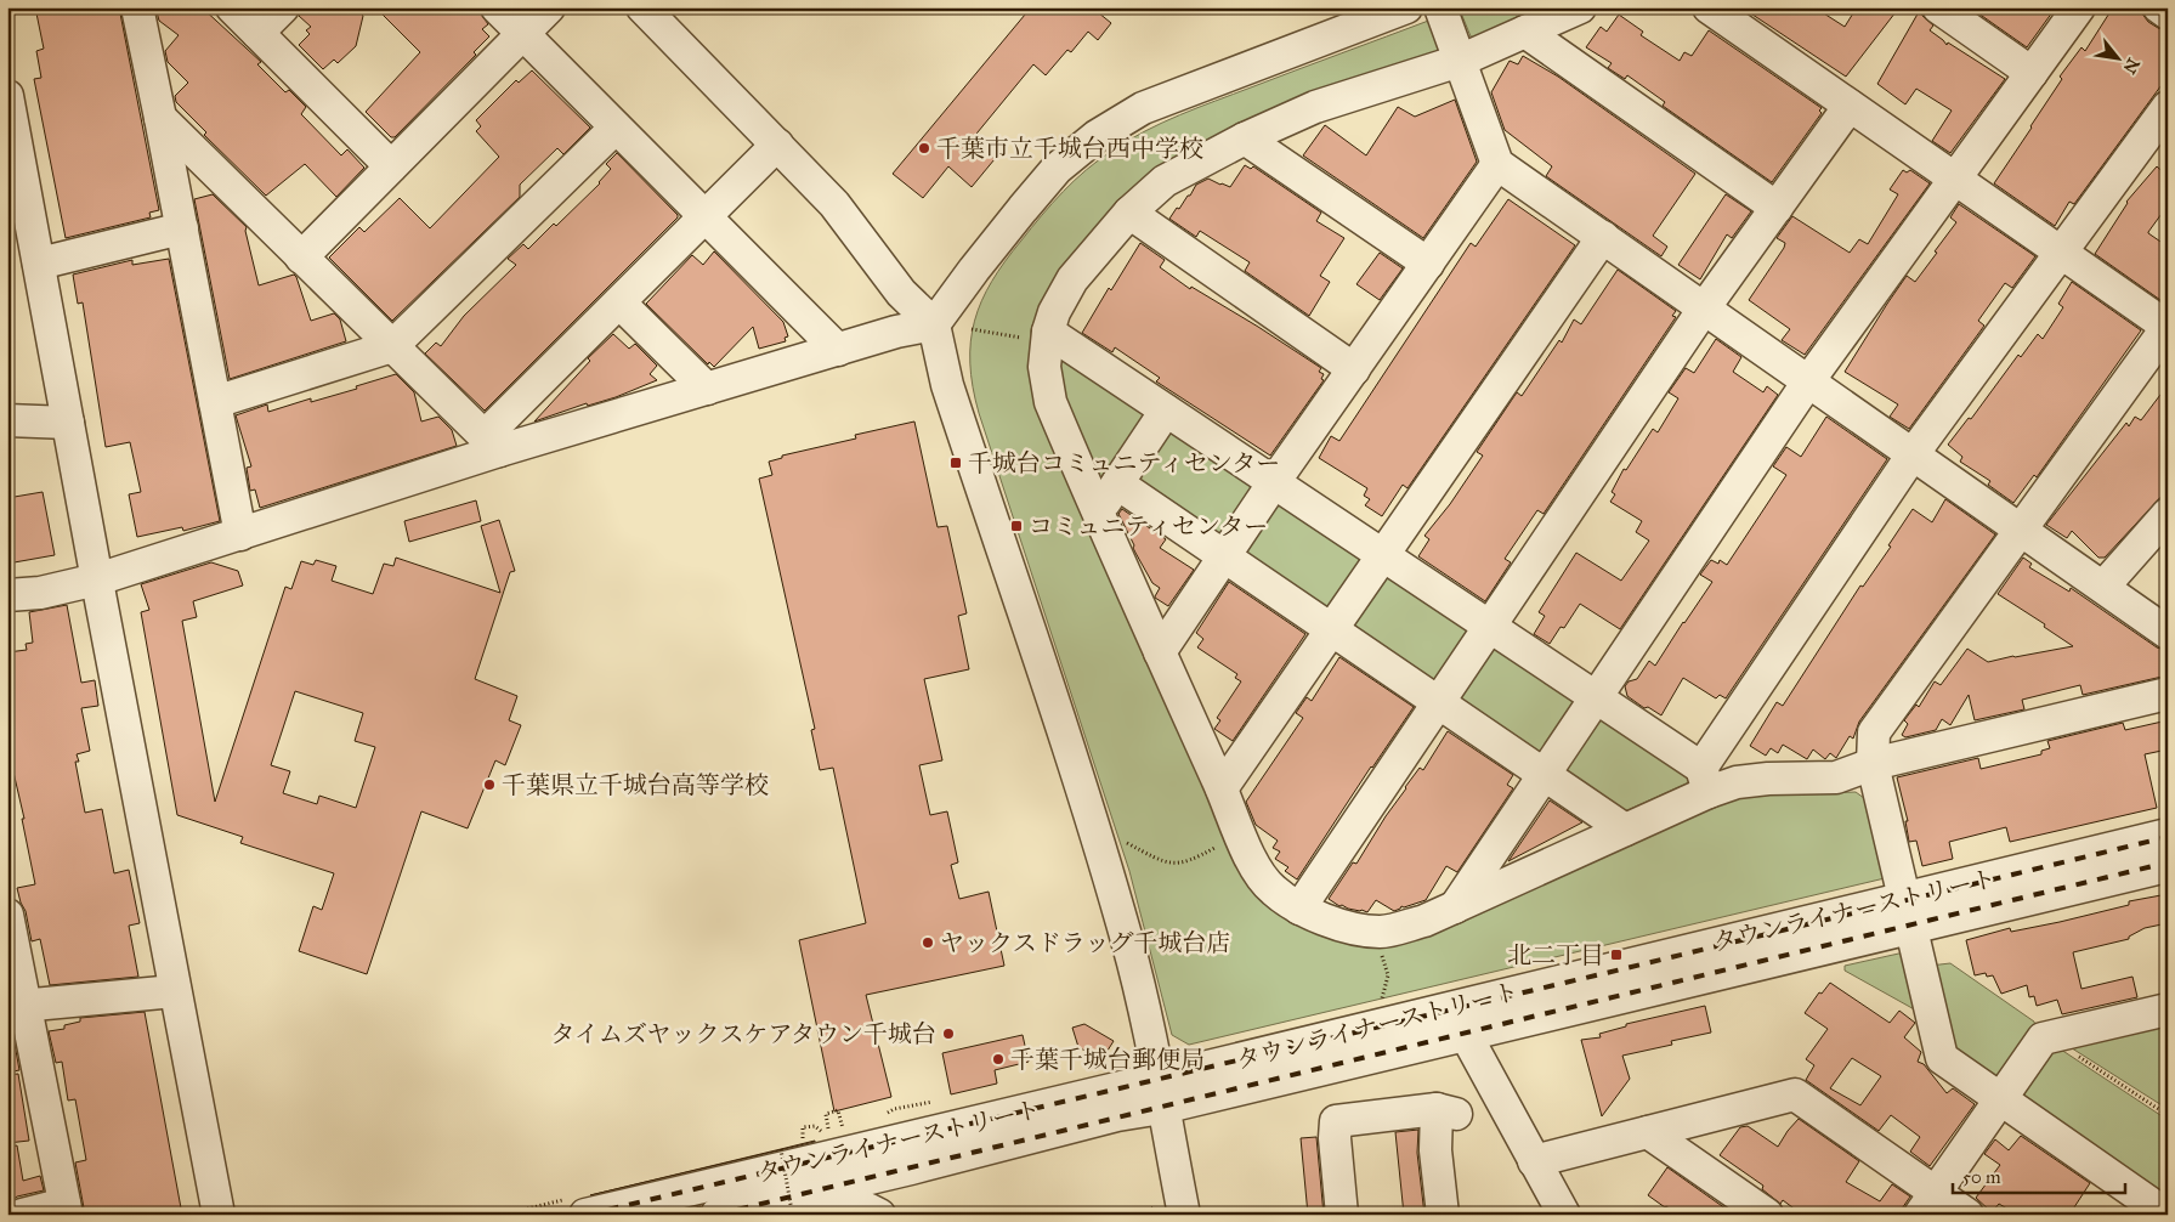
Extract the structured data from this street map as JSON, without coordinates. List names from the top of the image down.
{
  "streets": {
    "street": ["タウンライナーストリート"]
  },
  "places": {
    "other": [
      "千葉市立千城台西中学校",
      "千葉県立千城台高等学校",
      "ヤックスドラッグ千城台店",
      "タイムズヤックスケアタウン千城台",
      "千葉千城台郵便局"
    ],
    "transit": ["千城台コミュニティセンター", "コミュニティセンター", "北二丁目"]
  },
  "scale_bar": "50 m",
  "north": "bottom right"
}
